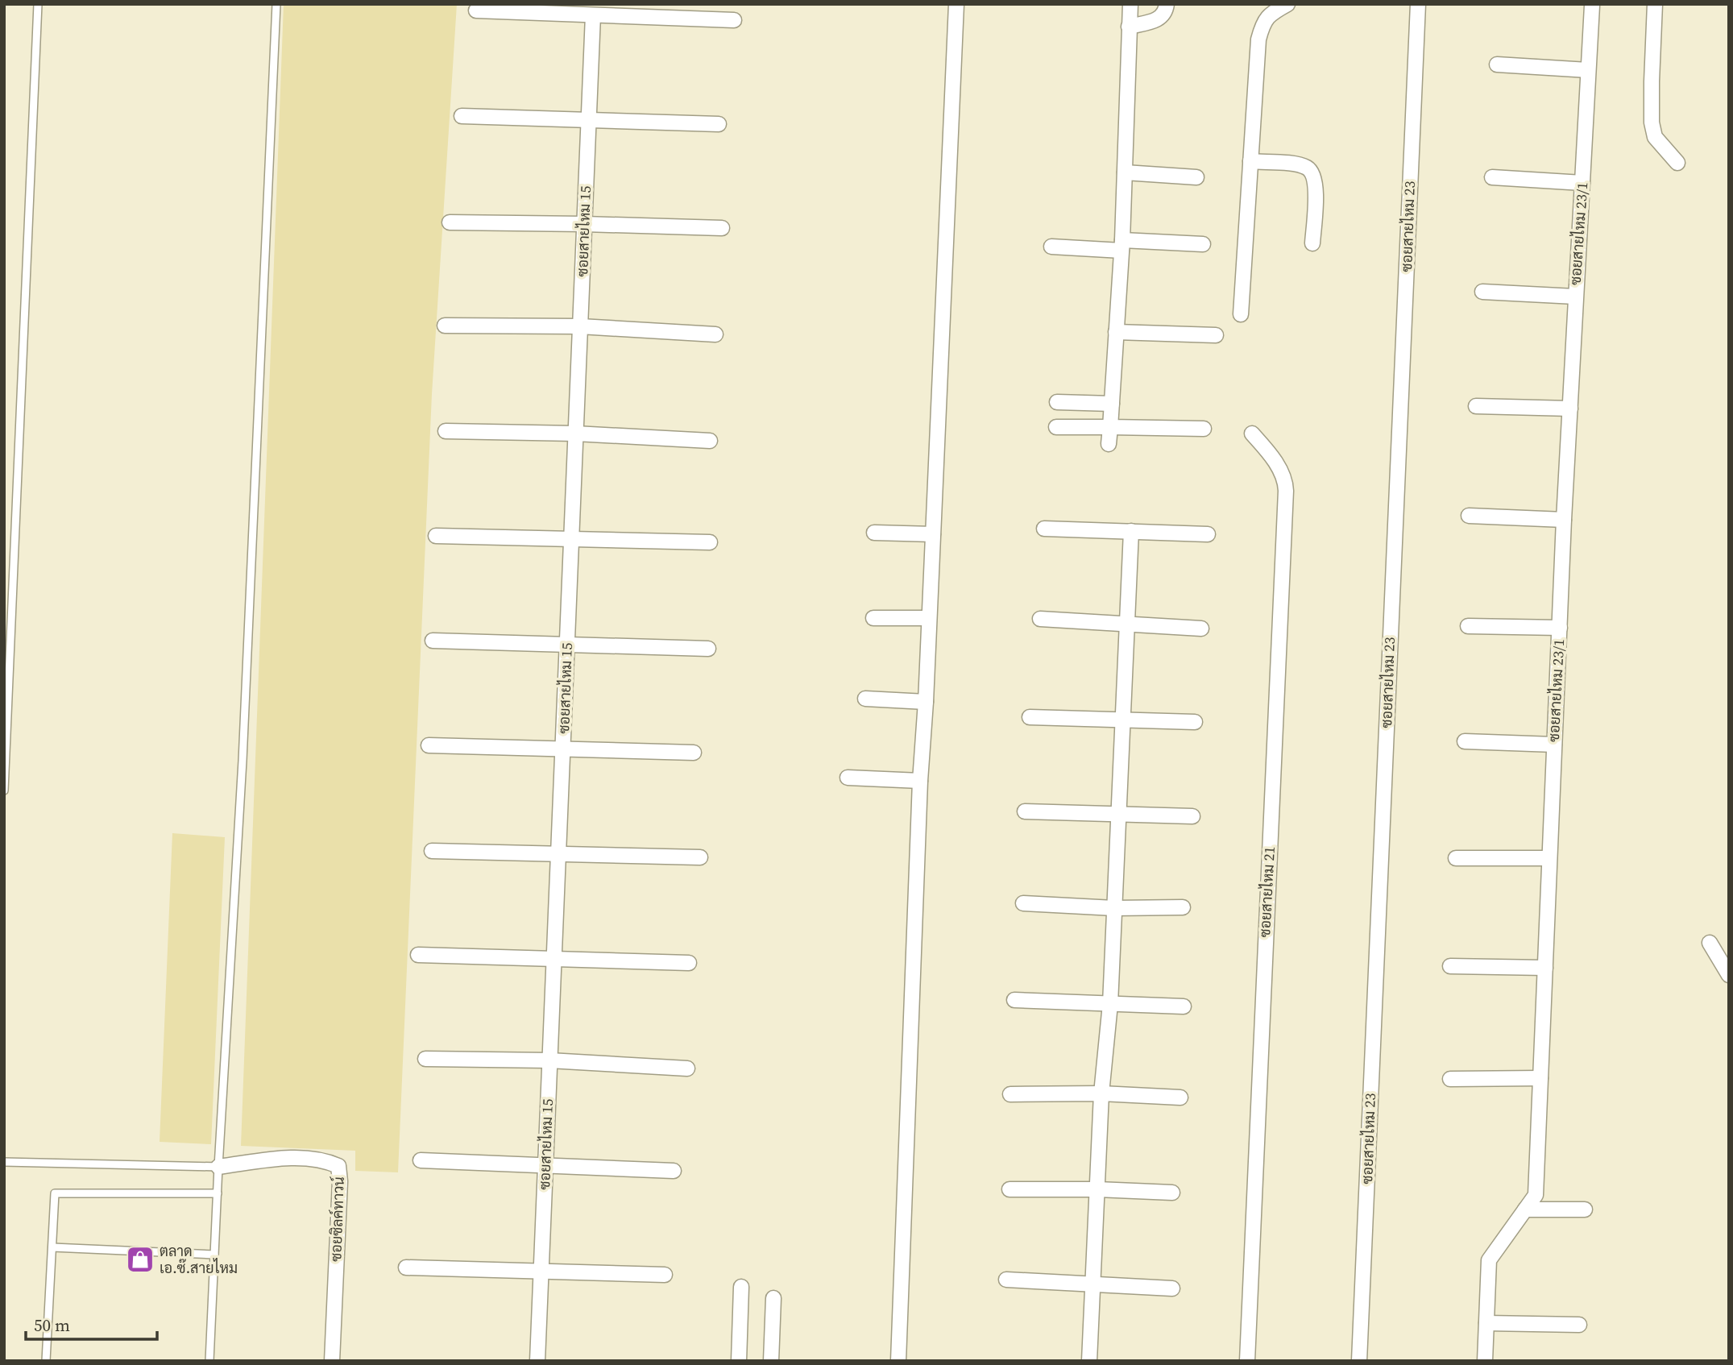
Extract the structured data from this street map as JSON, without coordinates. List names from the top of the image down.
{
  "streets": {
    "street": [
      "ซอยสายไหม 23",
      "ซอยสายไหม 15",
      "ซอยสายไหม 23/1",
      "ซอยสายไหม 21",
      "ซอยซิลค์ทาวน์"
    ]
  },
  "places": {
    "shop": ["ตลาด เอ.ซ๊.สายไหม"]
  },
  "scale_bar": "50 m"
}
